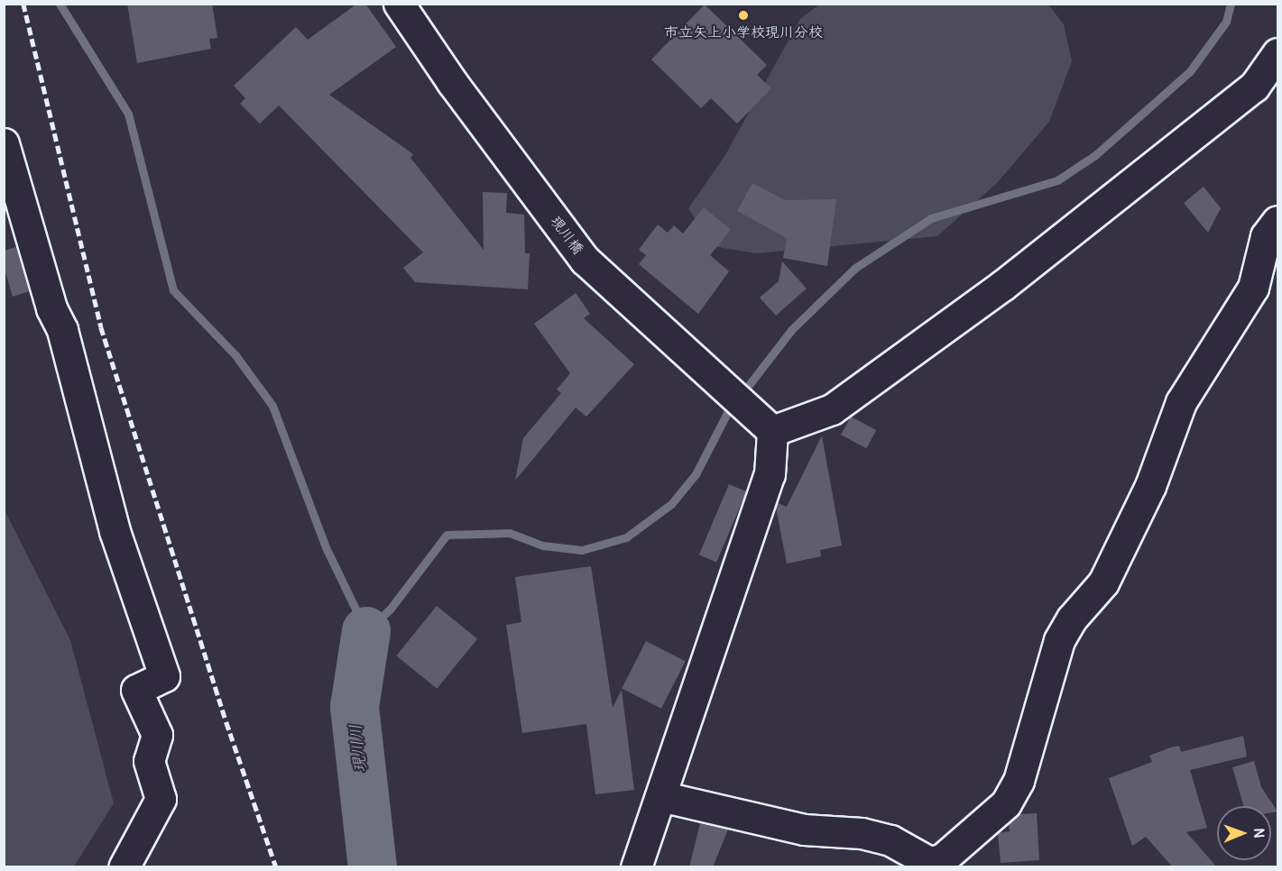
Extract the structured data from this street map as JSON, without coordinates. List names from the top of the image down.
{
  "streets": {
    "street": ["現川橋"]
  },
  "water": ["現川川"],
  "places": ["市立矢上小学校現川分校"],
  "north": "right"
}
